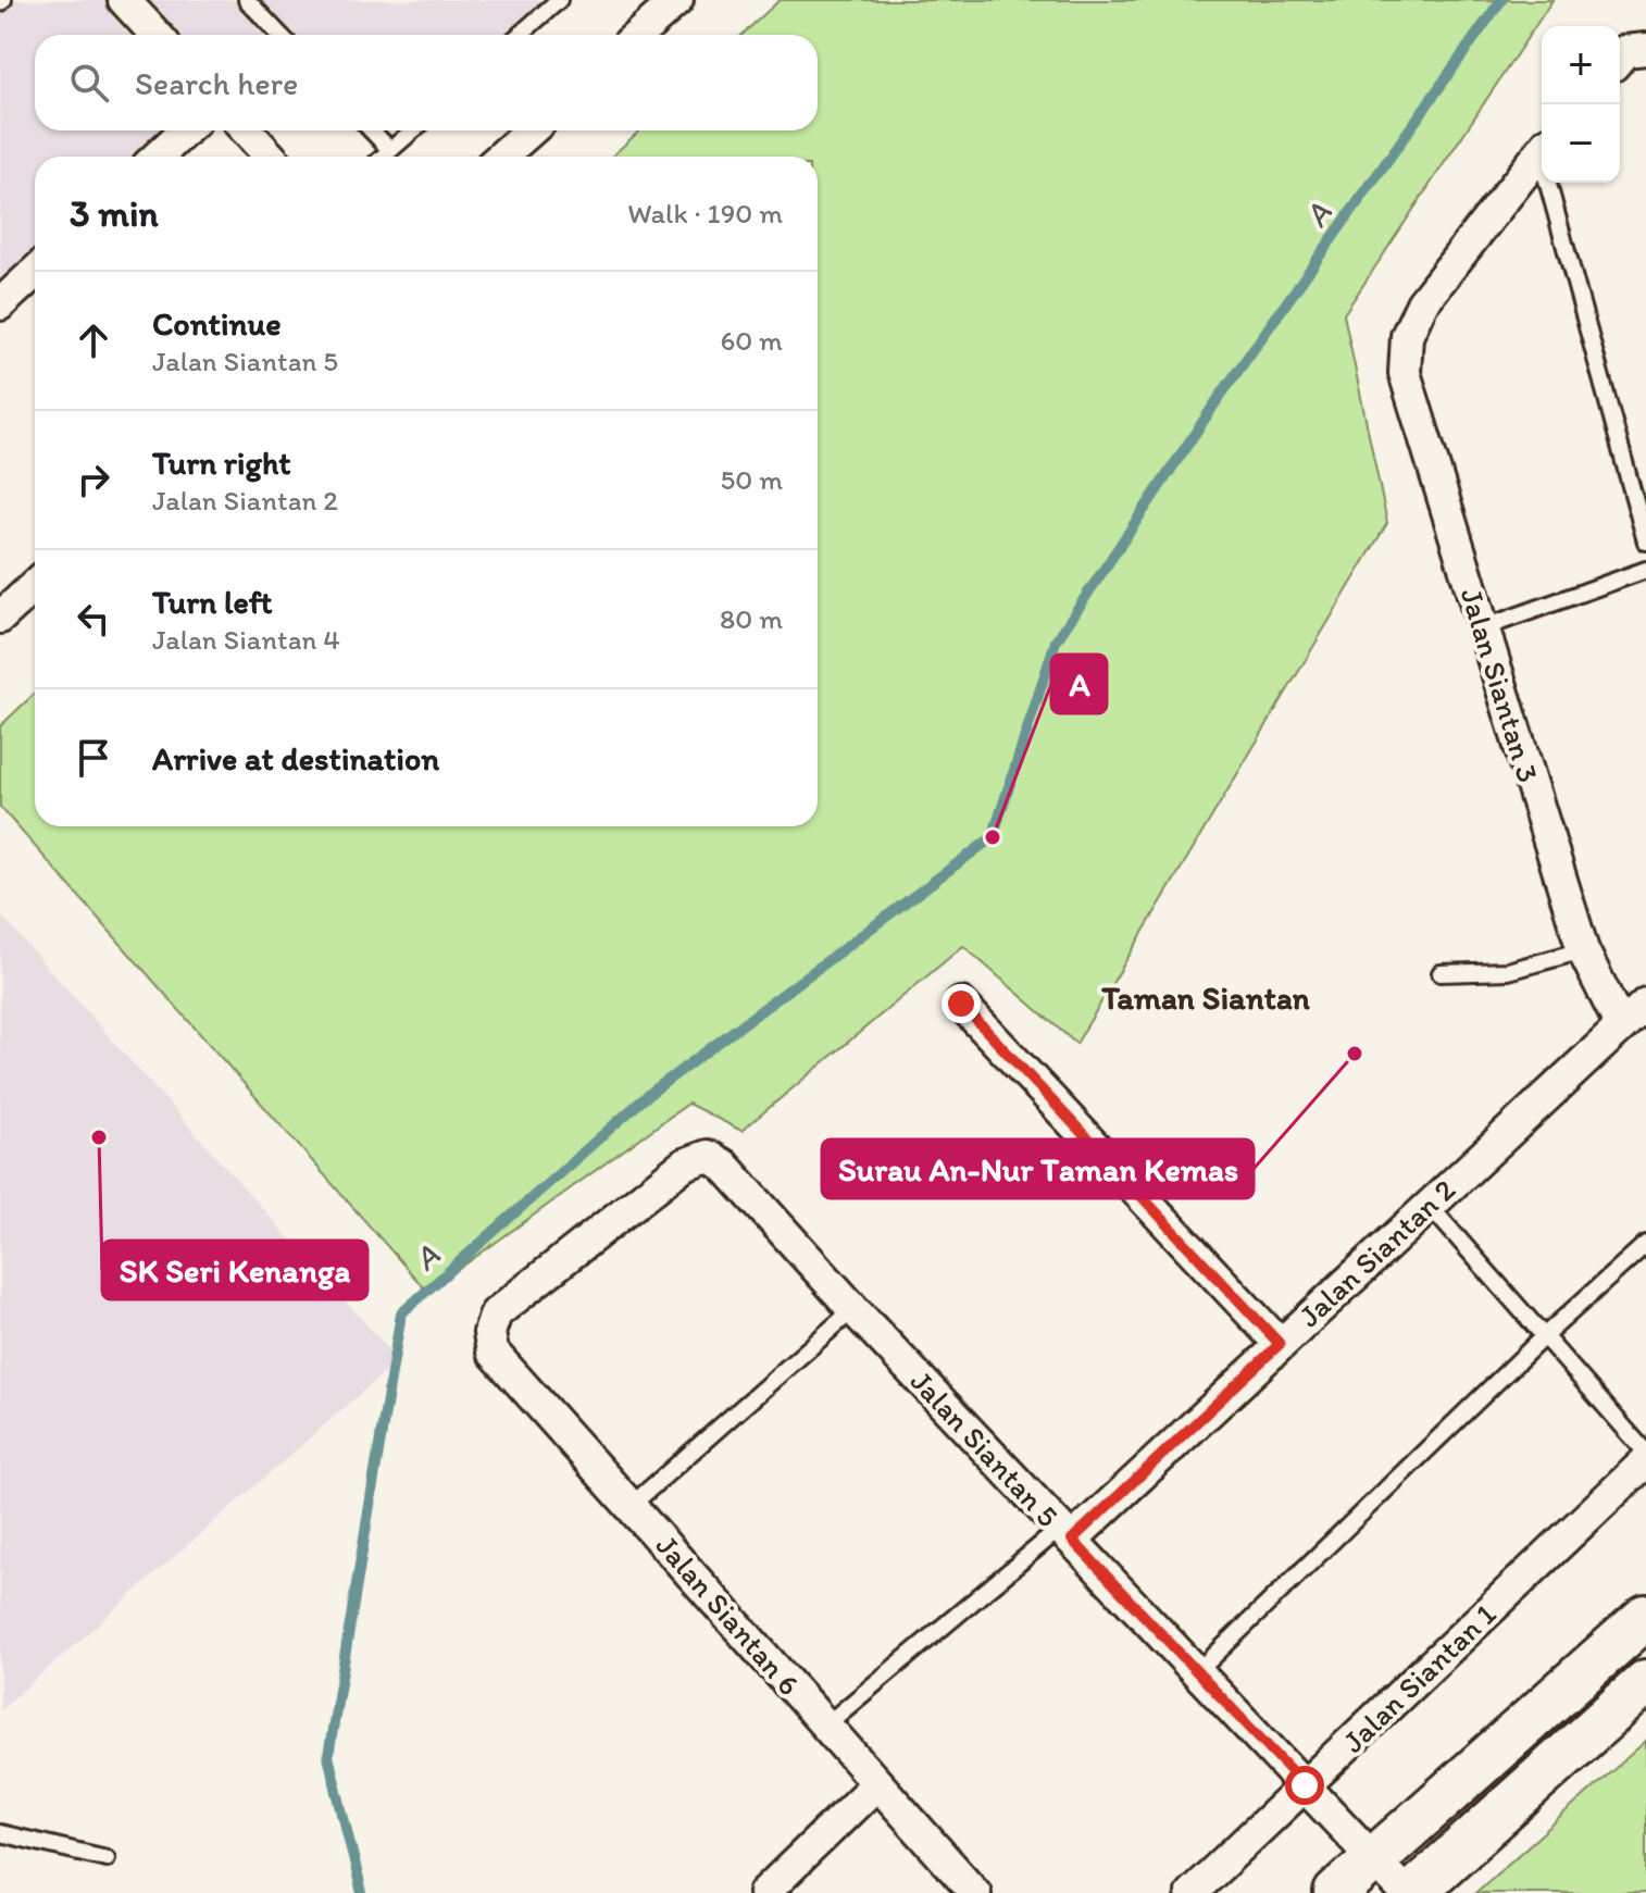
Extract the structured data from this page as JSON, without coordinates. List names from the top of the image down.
{
  "streets": {
    "street": [
      "Jalan Siantan 3",
      "Jalan Siantan 2",
      "Jalan Siantan 5",
      "Jalan Siantan 6",
      "Jalan Siantan 1"
    ]
  },
  "crossings": [
    ["Jalan Siantan 3", "Jalan Siantan 2"],
    ["Jalan Siantan 2", "Jalan Siantan 5"],
    ["Jalan Siantan 5", "Jalan Siantan 6"],
    ["Jalan Siantan 5", "Jalan Siantan 1"]
  ],
  "districts": ["Taman Siantan"],
  "water": ["A"],
  "places": ["A", "Surau An-Nur Taman Kemas", "SK Seri Kenanga"],
  "page": {
    "map_buttons": ["+", "−"],
    "search": "Search here",
    "heading": ["3 min", "Walk · 190 m"],
    "list": [
      ["Continue", "Jalan Siantan 5", "60 m"],
      ["Turn right", "Jalan Siantan 2", "50 m"],
      ["Turn left", "Jalan Siantan 4", "80 m"],
      "Arrive at destination"
    ]
  }
}
